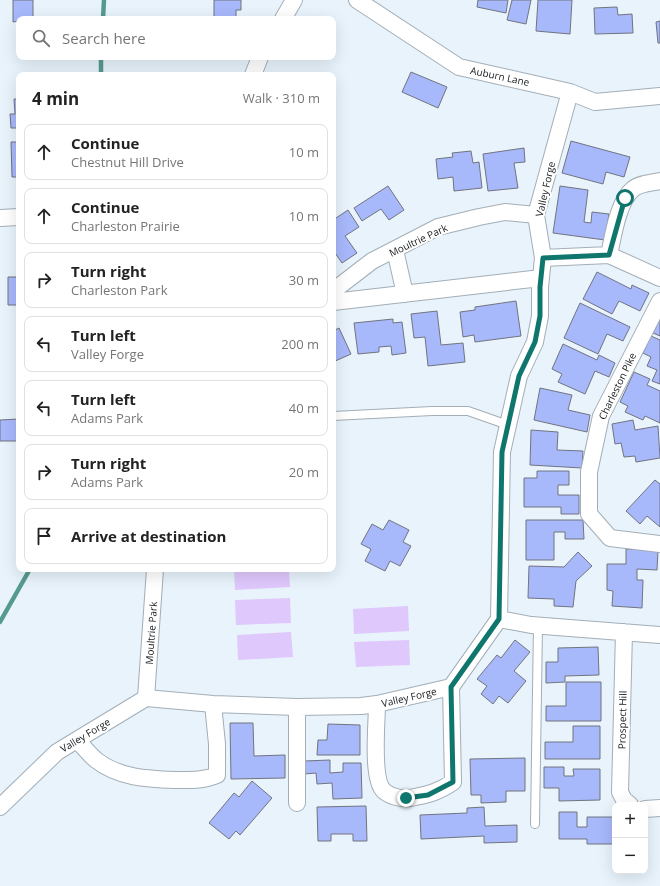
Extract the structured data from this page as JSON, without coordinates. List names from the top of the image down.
{
  "streets": {
    "street": [
      "Auburn Lane",
      "Valley Forge",
      "Moultrie Park",
      "Charleston Pike",
      "Prospect Hill"
    ]
  },
  "crossings": [
    ["Auburn Lane", "Valley Forge"],
    ["Valley Forge", "Moultrie Park"]
  ],
  "page": {
    "search": "Search here",
    "heading": ["4 min", "Walk · 310 m"],
    "list": [
      ["Continue", "Chestnut Hill Drive", "10 m"],
      ["Continue", "Charleston Prairie", "10 m"],
      ["Turn right", "Charleston Park", "30 m"],
      ["Turn left", "Valley Forge", "200 m"],
      ["Turn left", "Adams Park", "40 m"],
      ["Turn right", "Adams Park", "20 m"],
      "Arrive at destination"
    ],
    "map_buttons": ["+", "−"]
  }
}
